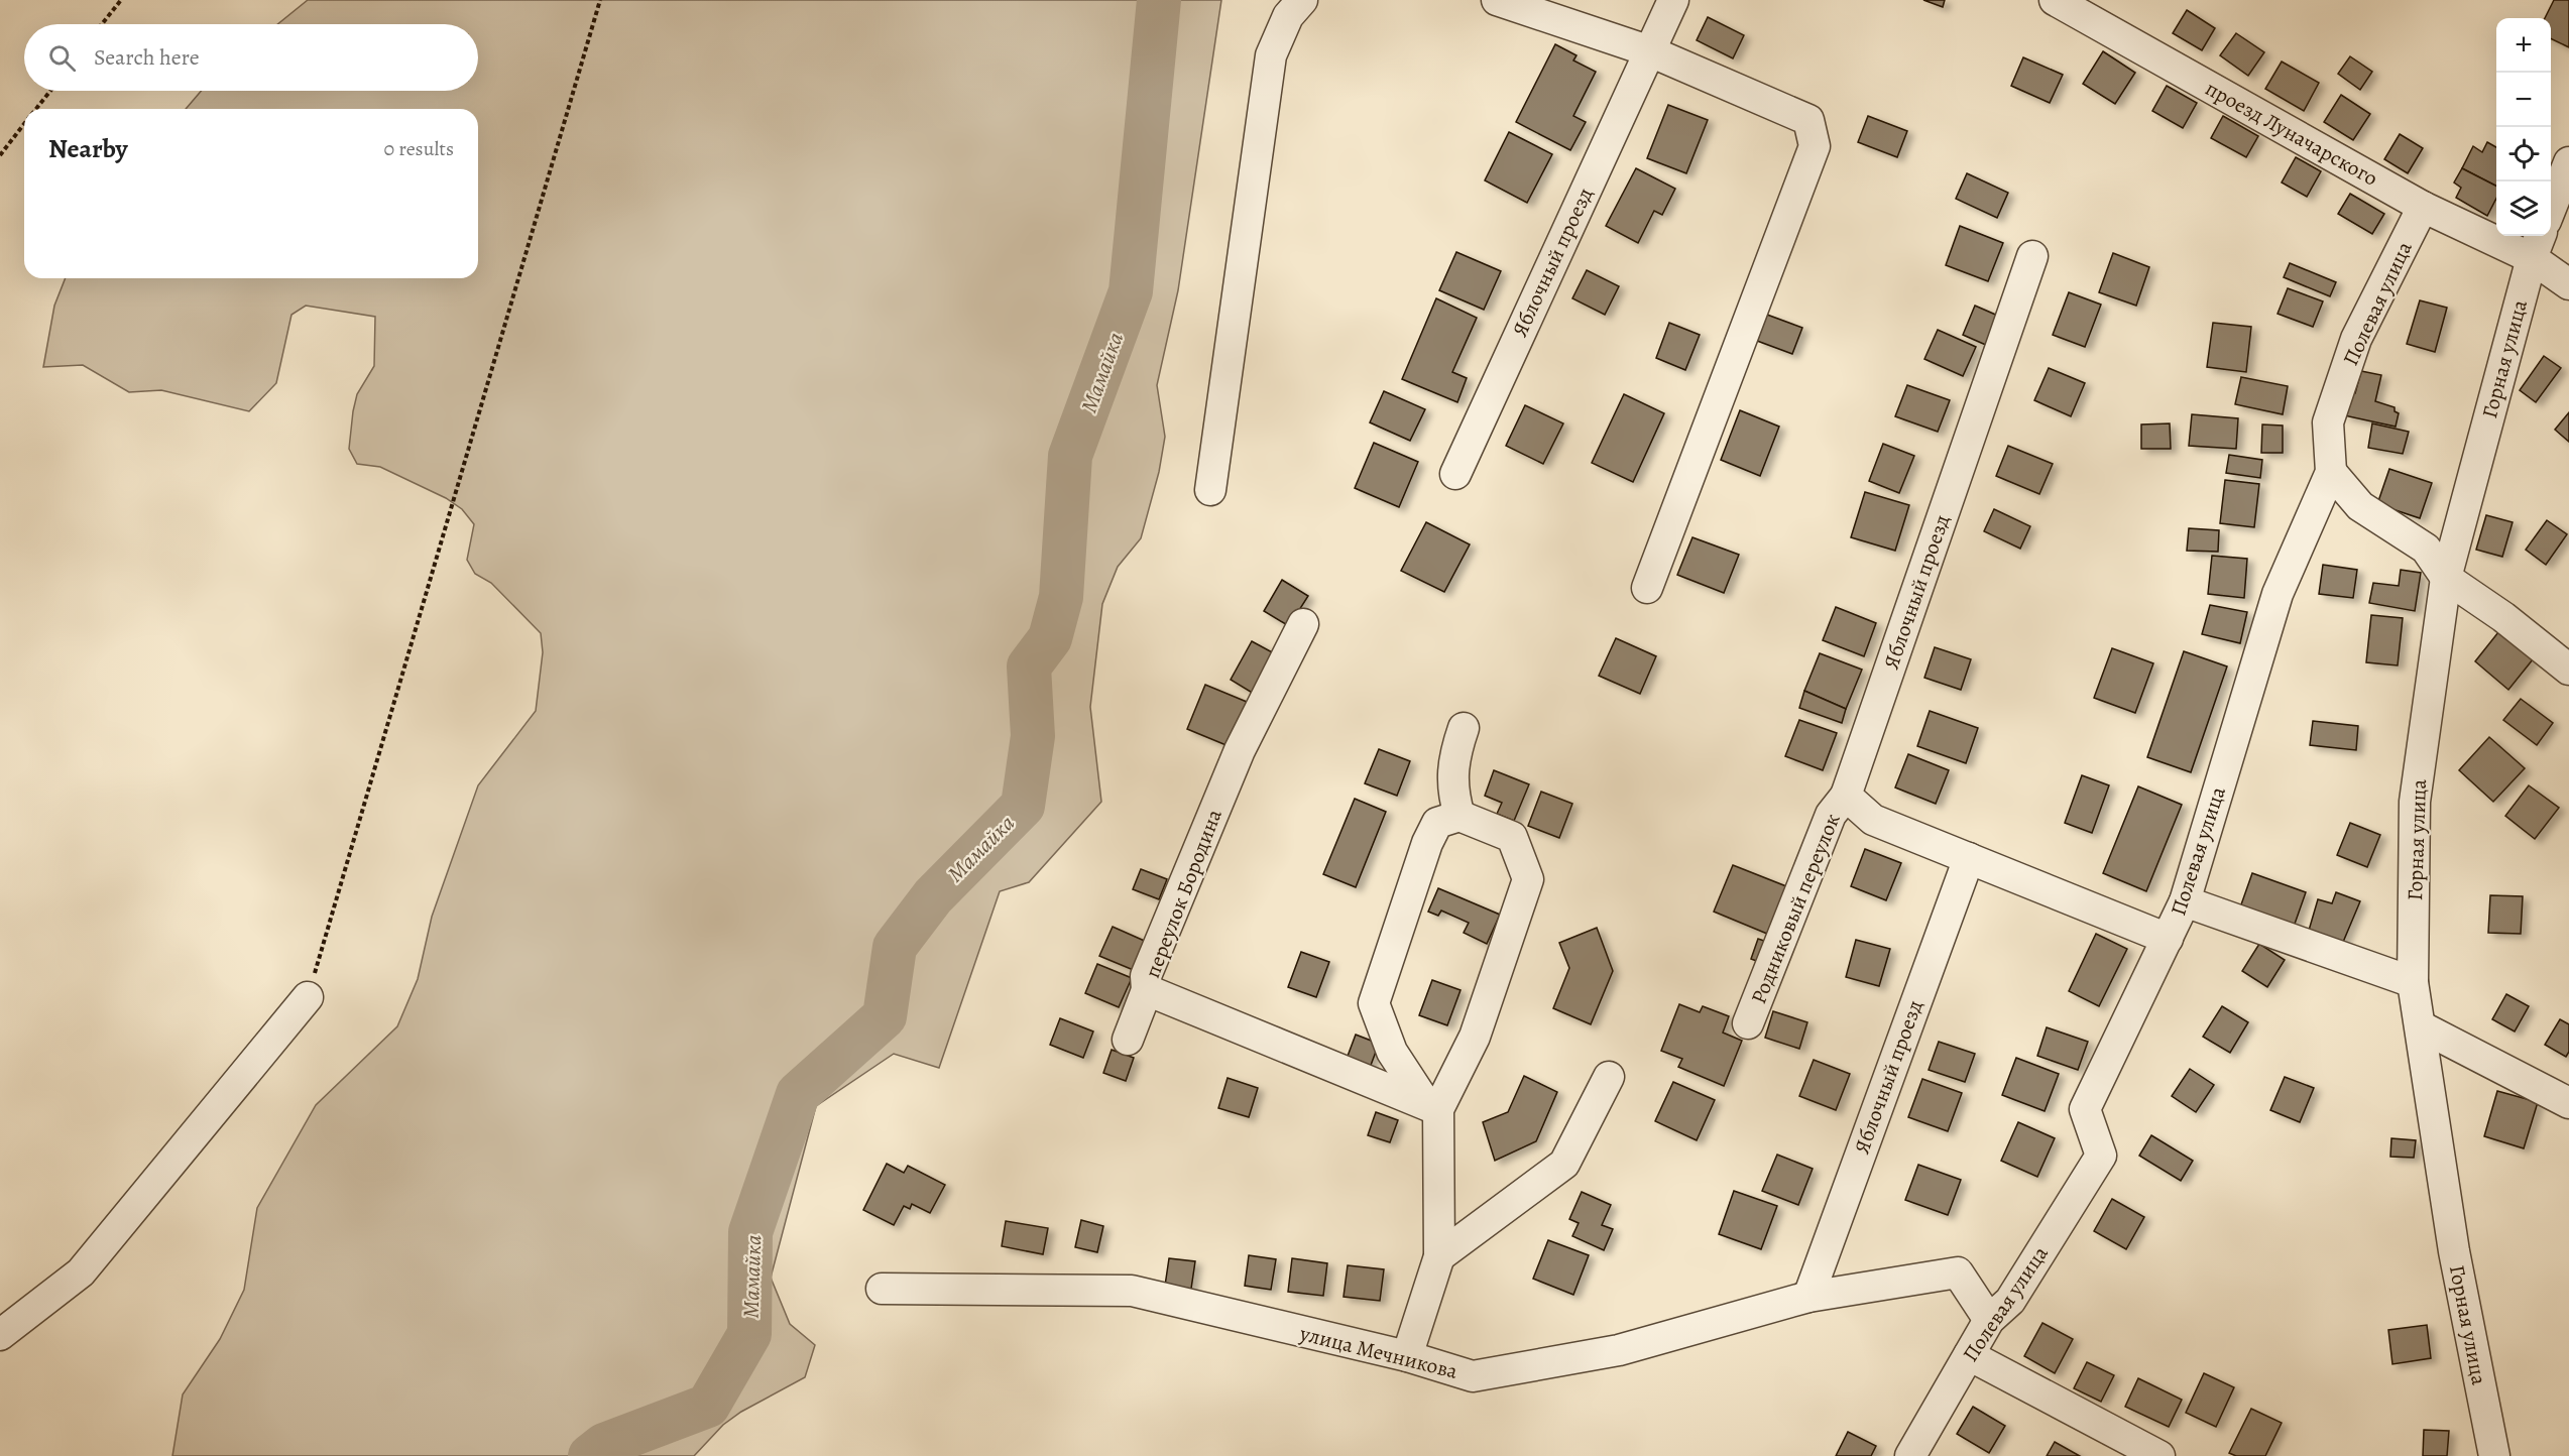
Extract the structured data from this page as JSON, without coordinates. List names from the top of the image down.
{
  "streets": {
    "street": [
      "проезд Луначарского",
      "Яблочный проезд",
      "Полевая улица",
      "Горная улица",
      "переулок Бородина",
      "Родниковый переулок",
      "улица Мечникова"
    ]
  },
  "crossings": [
    ["проезд Луначарского", "Полевая улица"],
    ["проезд Луначарского", "Горная улица"],
    ["Яблочный проезд", "Родниковый переулок"],
    ["Яблочный проезд", "улица Мечникова"],
    ["Полевая улица", "улица Мечникова"]
  ],
  "water": ["Мамайка"],
  "page": {
    "map_buttons": ["+", "−"],
    "search": "Search here",
    "heading": ["Nearby", "0 results"]
  }
}
